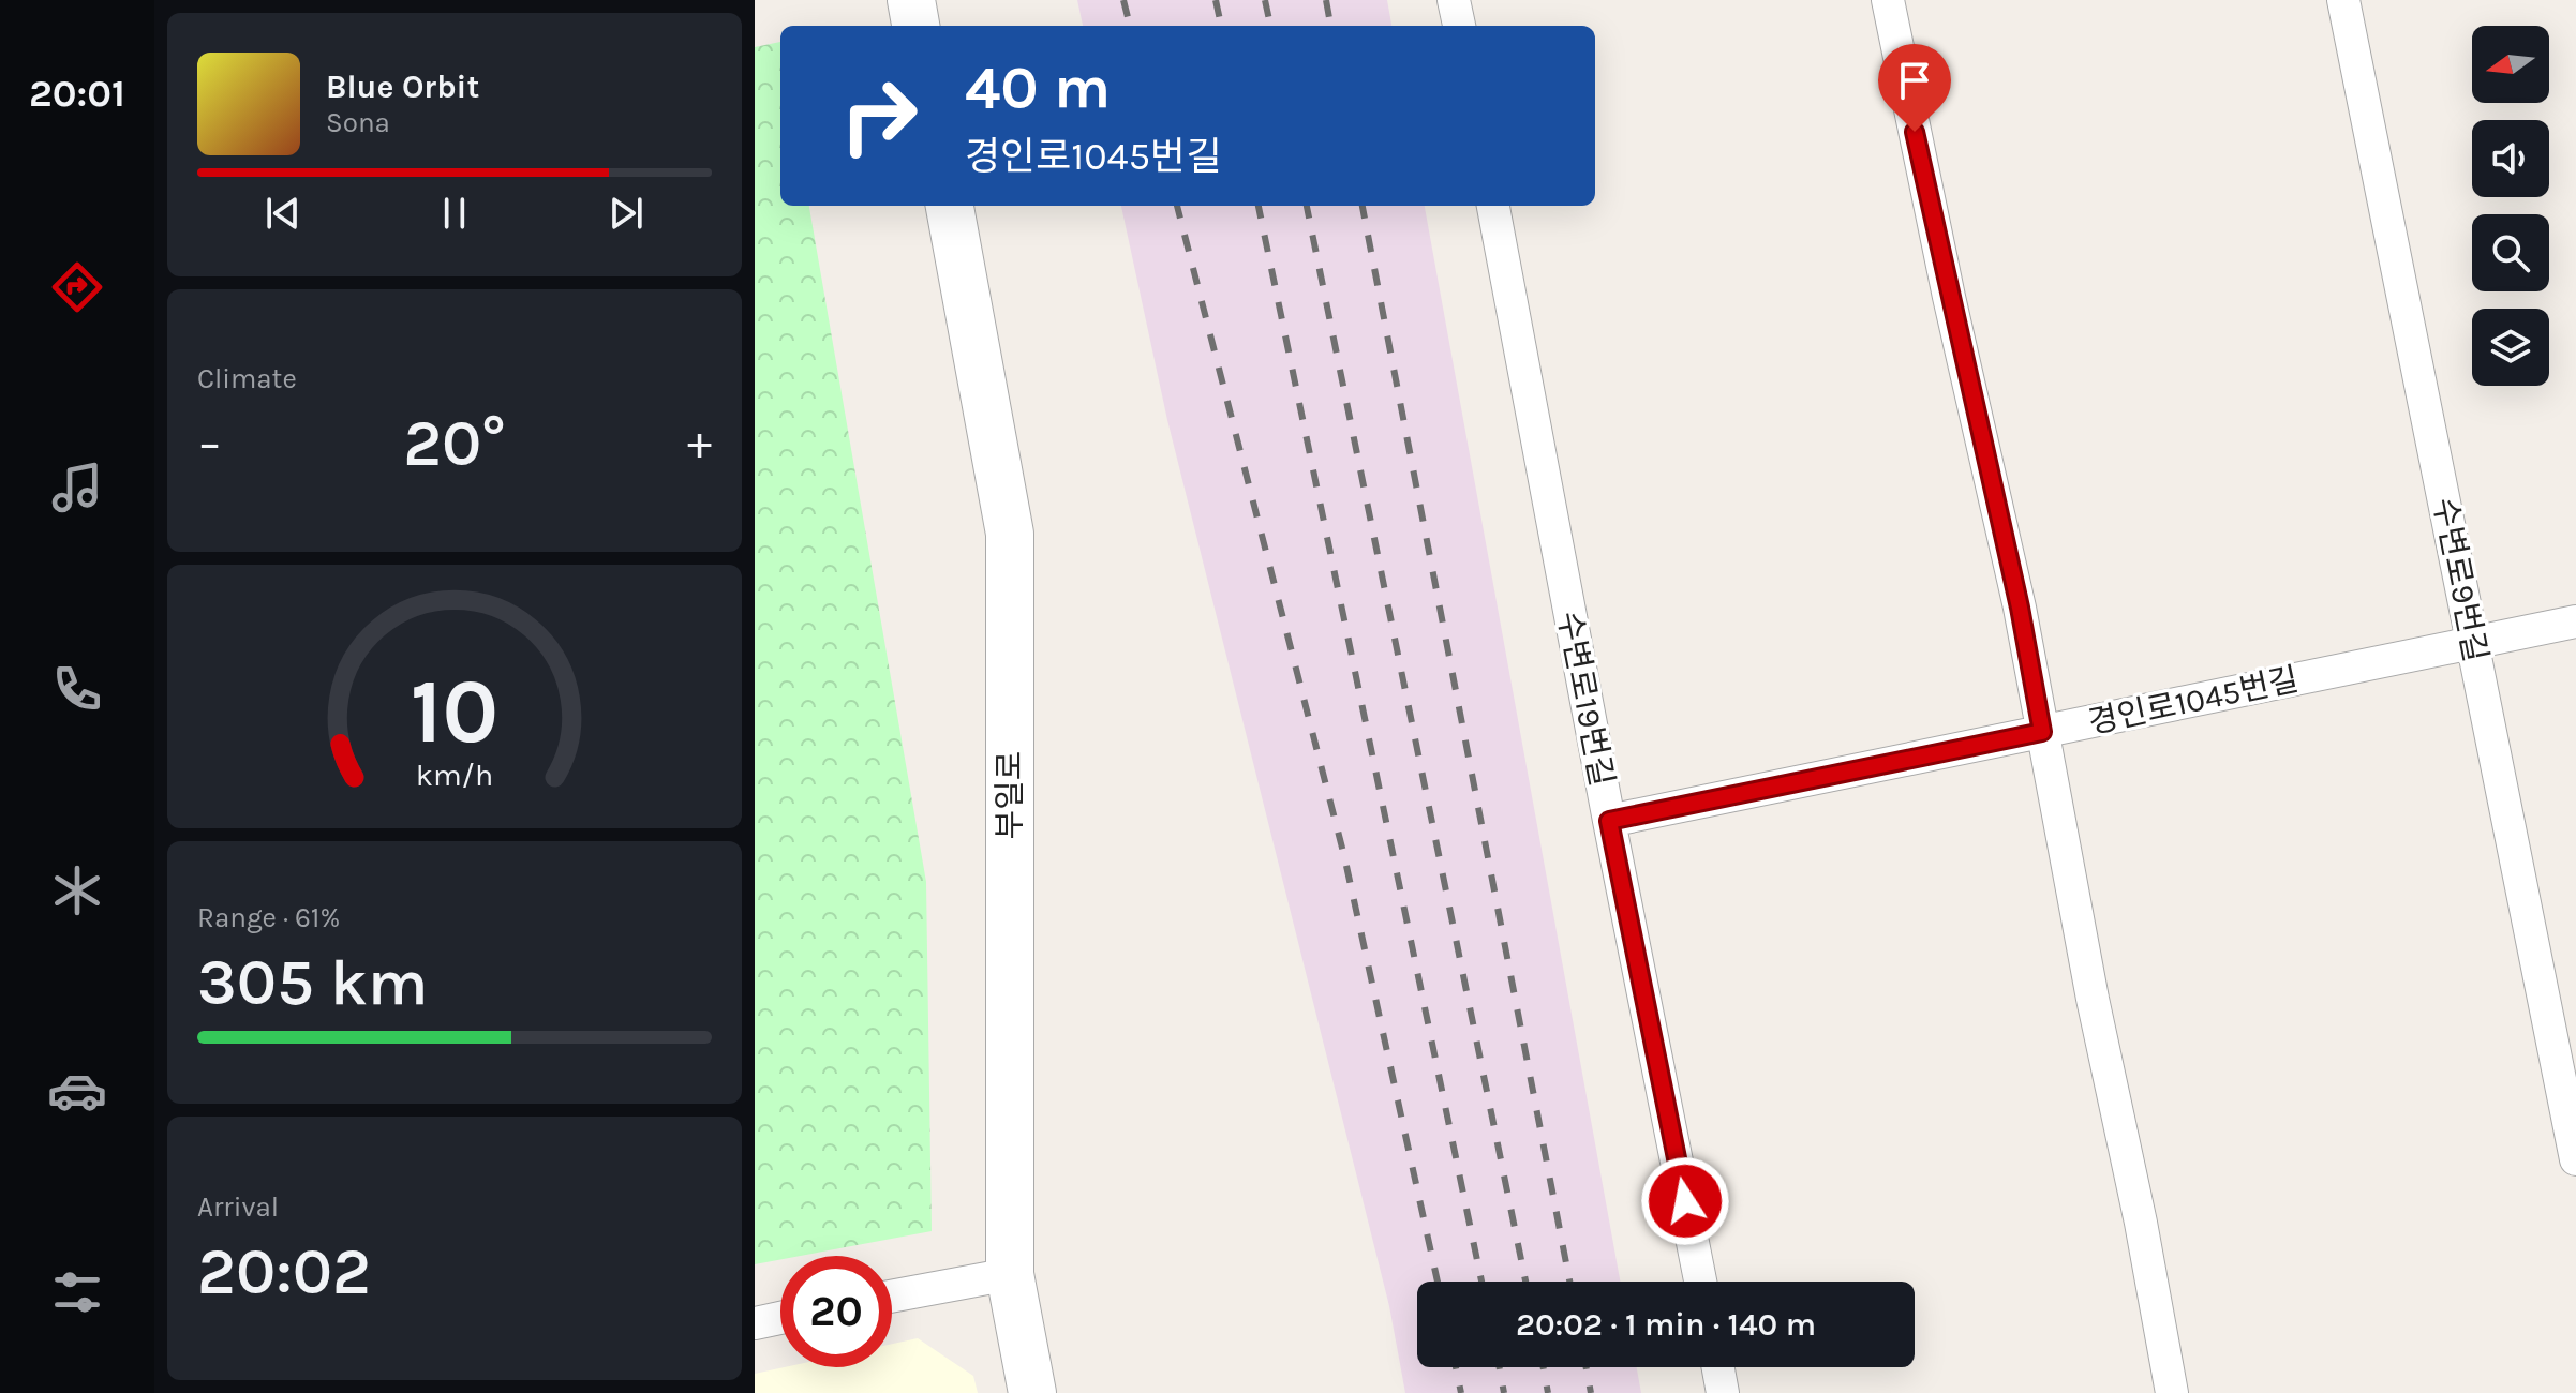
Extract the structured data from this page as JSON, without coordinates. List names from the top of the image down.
{
  "streets": {
    "street": ["부일로"],
    "lane": ["수변로9번길", "수변로19번길", "경인로1045번길"]
  },
  "crossings": [
    ["수변로9번길", "경인로1045번길"],
    ["수변로19번길", "경인로1045번길"]
  ],
  "north": "left",
  "page": {
    "tabs": "20:01",
    "turn": ["40 m", "경인로1045번길"],
    "song": ["Blue Orbit", "Sona"],
    "tile": [
      "Climate",
      ["Range · 61%", "305 km"],
      ["Arrival", "20:02"]
    ],
    "heat": ["−", "20°", "+"],
    "limit": "20",
    "trip": "20:02 · 1 min · 140 m",
    "gauge": ["10", "km/h"]
  }
}
